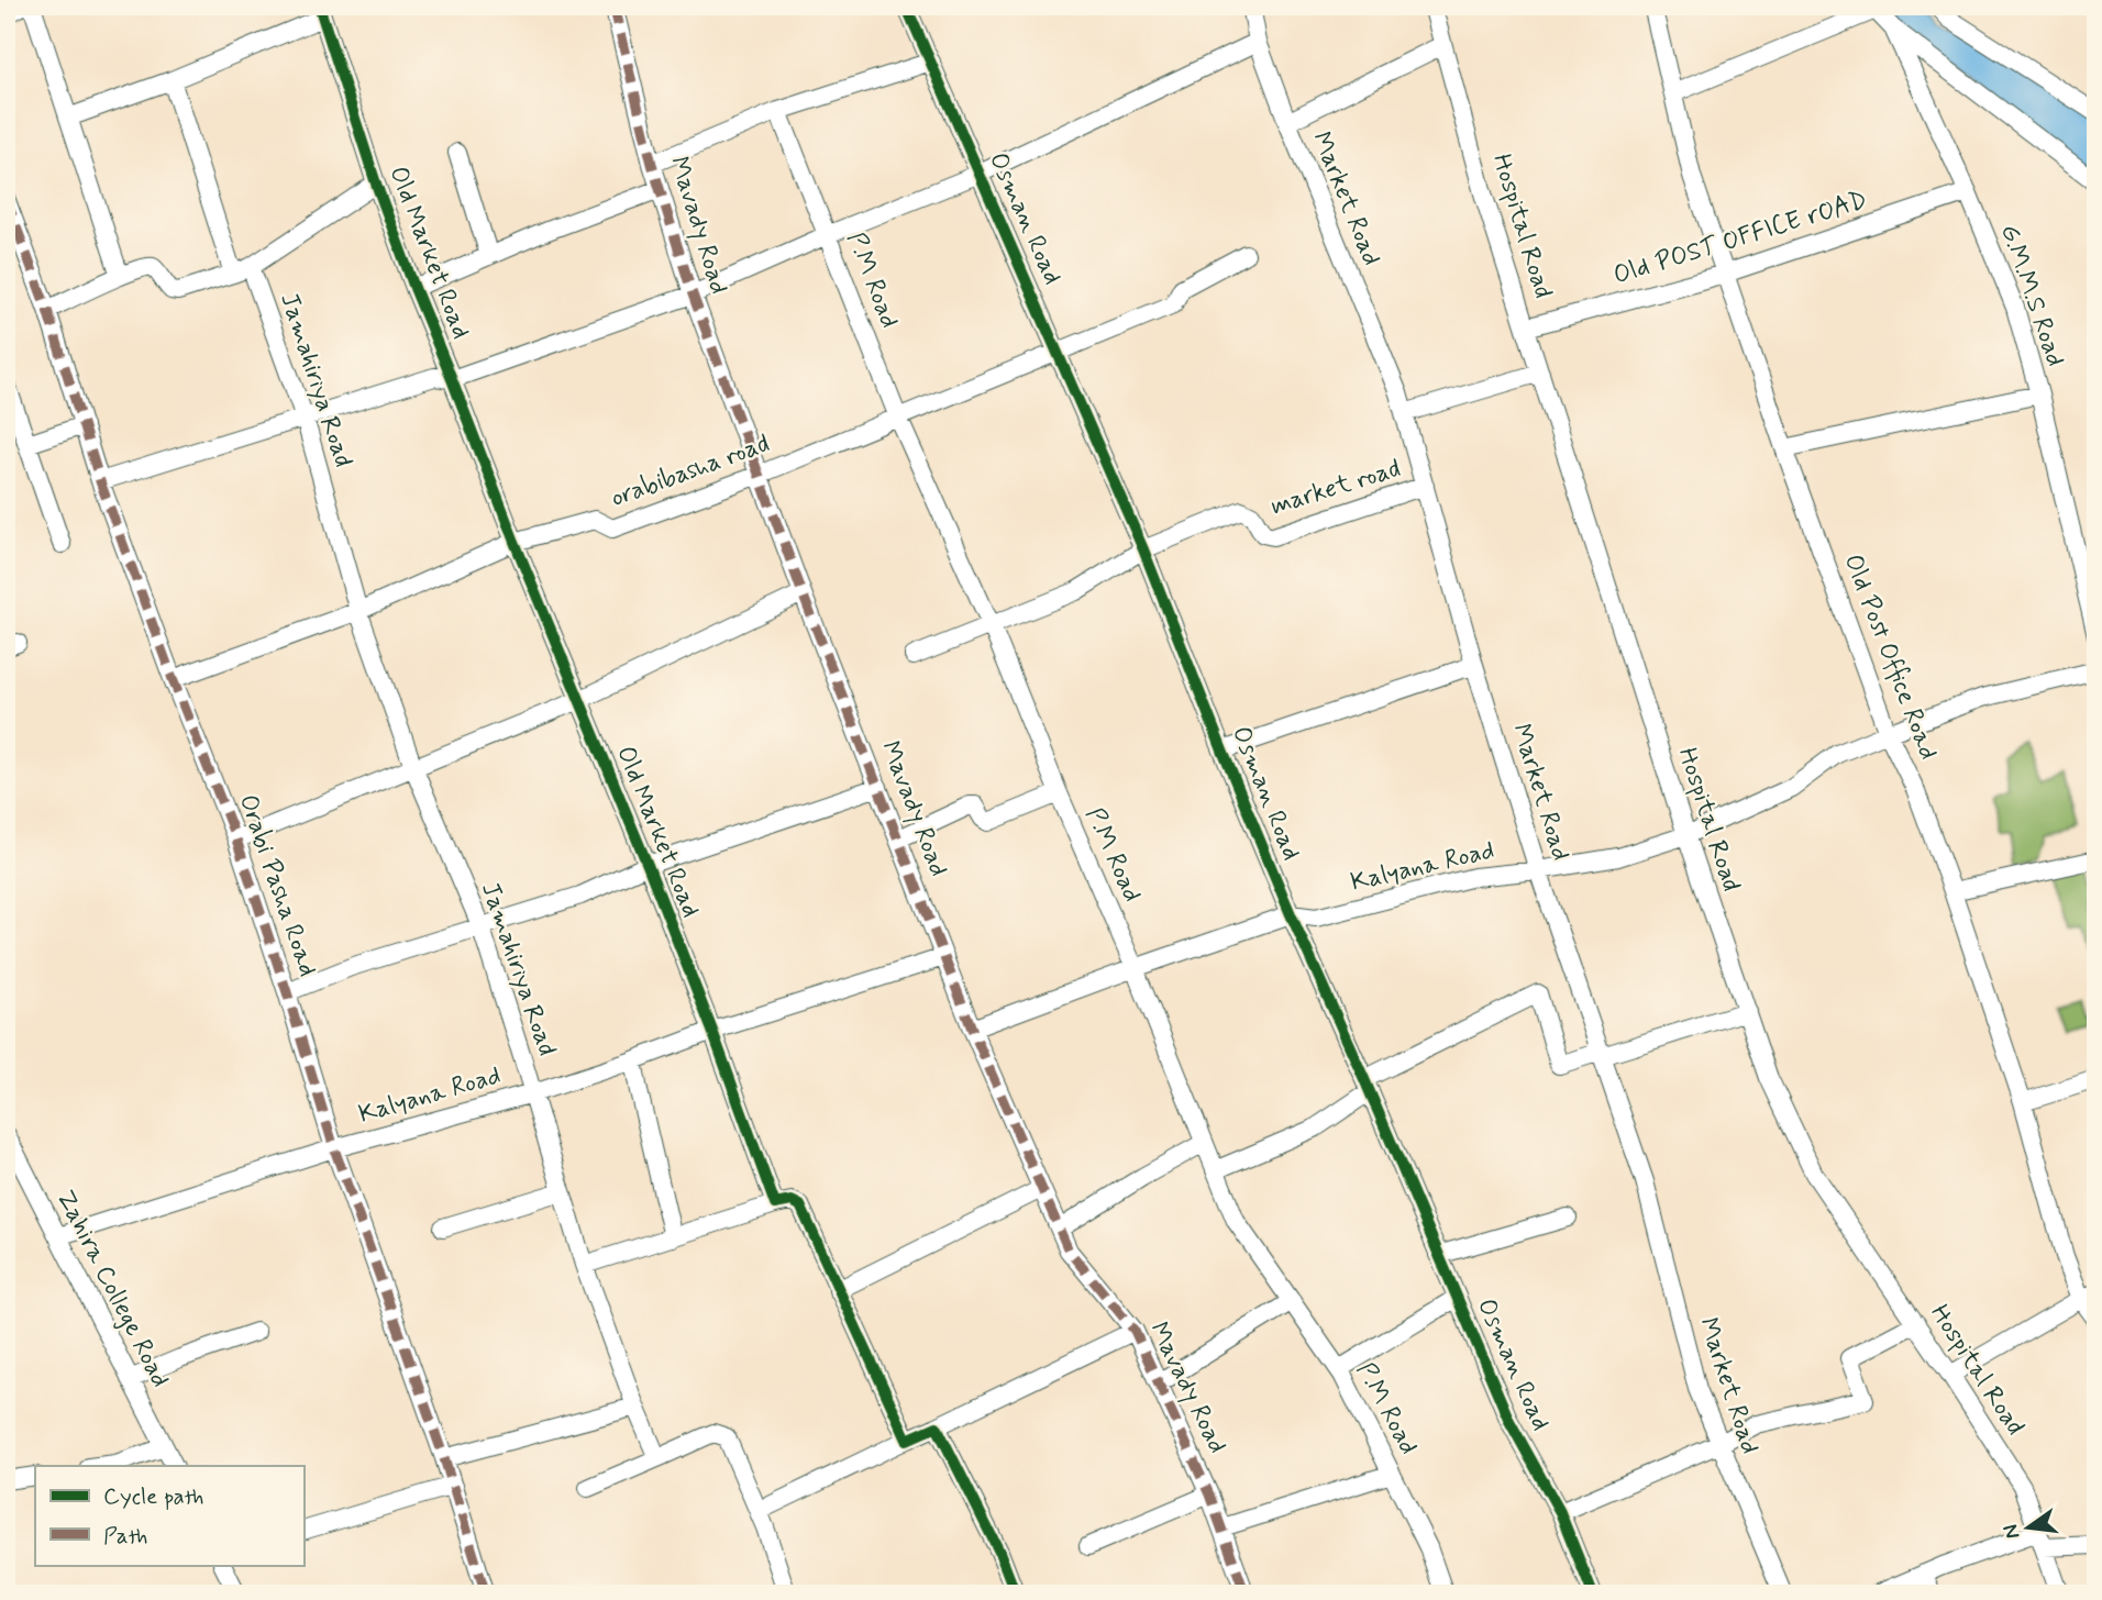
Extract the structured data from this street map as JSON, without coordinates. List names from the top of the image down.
{
  "streets": {
    "street": [
      "Market Road",
      "Osman Road",
      "Mavady Road",
      "Hospital Road",
      "Old POST OFFICE rOAD",
      "Old Market Road",
      "P.M Road",
      "G.M.M.S Road",
      "Jamahiriya Road",
      "orabibasha road",
      "market road",
      "Old Post Office Road",
      "Kalyana Road",
      "Orabi Pasha Road",
      "Zahira College Road"
    ]
  },
  "crossings": [
    ["Market Road", "market road"],
    ["Market Road", "Kalyana Road"],
    ["Osman Road", "orabibasha road"],
    ["Osman Road", "market road"],
    ["Osman Road", "Kalyana Road"],
    ["Mavady Road", "orabibasha road"],
    ["Mavady Road", "Kalyana Road"],
    ["Hospital Road", "Old POST OFFICE rOAD"],
    ["Hospital Road", "Kalyana Road"],
    ["Old POST OFFICE rOAD", "G.M.M.S Road"],
    ["Old POST OFFICE rOAD", "Old Post Office Road"],
    ["Old Market Road", "orabibasha road"],
    ["Old Market Road", "Kalyana Road"],
    ["P.M Road", "orabibasha road"],
    ["P.M Road", "Kalyana Road"],
    ["Jamahiriya Road", "orabibasha road"],
    ["Jamahiriya Road", "Kalyana Road"],
    ["orabibasha road", "Orabi Pasha Road"],
    ["Old Post Office Road", "Kalyana Road"],
    ["Kalyana Road", "Orabi Pasha Road"],
    ["Kalyana Road", "Zahira College Road"]
  ],
  "legend": ["Cycle path", "Path"],
  "north": "left"
}
